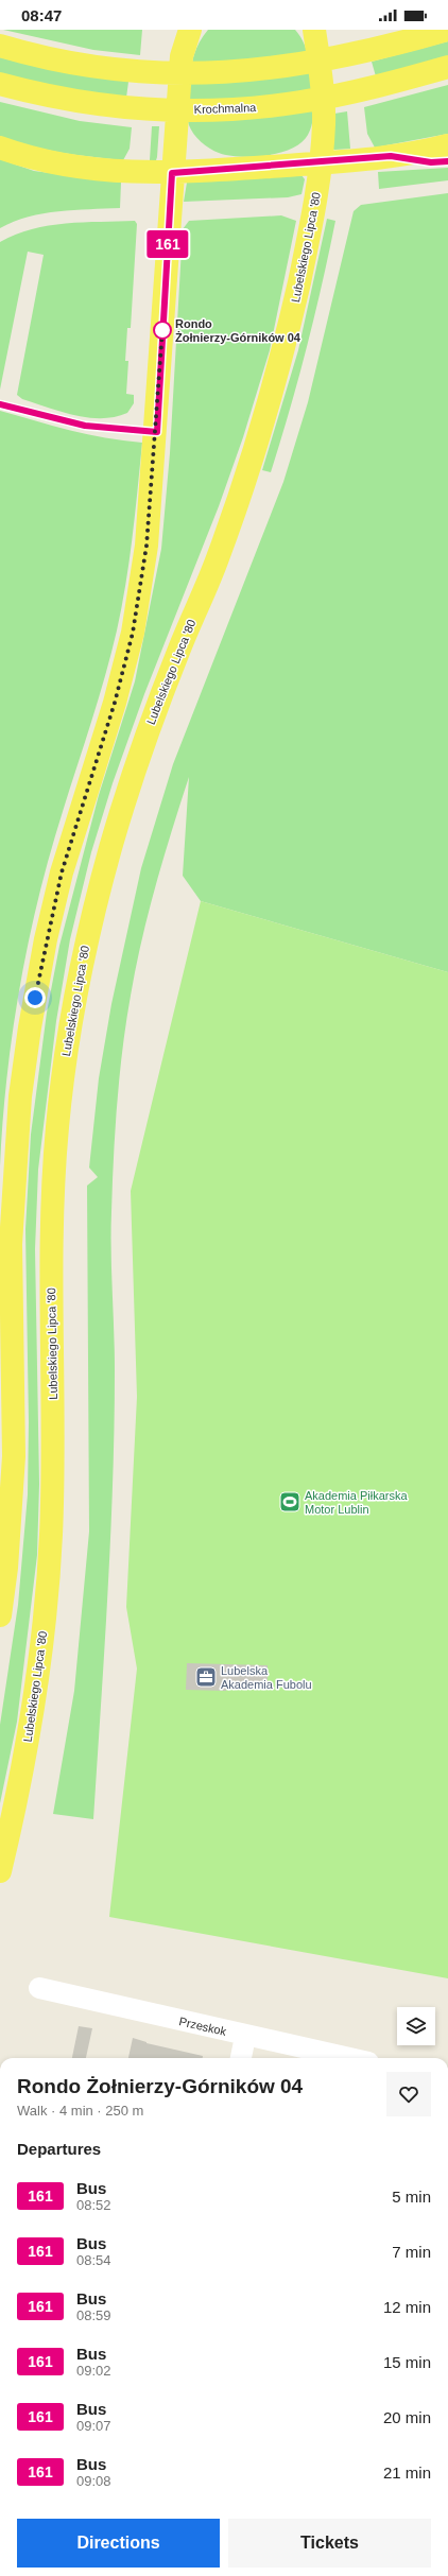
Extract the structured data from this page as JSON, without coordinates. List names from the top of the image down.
{
  "streets": {
    "main road": ["Krochmalna", "Lubelskiego Lipca '80"],
    "street": ["Przeskok"]
  },
  "places": {
    "other": ["Rondo Żołnierzy-Górników 04"],
    "sports": ["Akademia Piłkarska Motor Lublin"],
    "office": ["Lubelska Akademia Fubolu"]
  },
  "lines": ["bus line 161"],
  "page": {
    "status": "08:47",
    "on_map": "161",
    "heading": [
      ["Rondo Żołnierzy-Górników 04", "Walk · 4 min · 250 m"],
      "Departures"
    ],
    "list": [
      {
        "mark": "161",
        "name": "Bus",
        "note": "08:52",
        "value": "5 min"
      },
      {
        "mark": "161",
        "name": "Bus",
        "note": "08:54",
        "value": "7 min"
      },
      {
        "mark": "161",
        "name": "Bus",
        "note": "08:59",
        "value": "12 min"
      },
      {
        "mark": "161",
        "name": "Bus",
        "note": "09:02",
        "value": "15 min"
      },
      {
        "mark": "161",
        "name": "Bus",
        "note": "09:07",
        "value": "20 min"
      },
      {
        "mark": "161",
        "name": "Bus",
        "note": "09:08",
        "value": "21 min"
      }
    ],
    "buttons": ["Directions", "Tickets"]
  }
}
